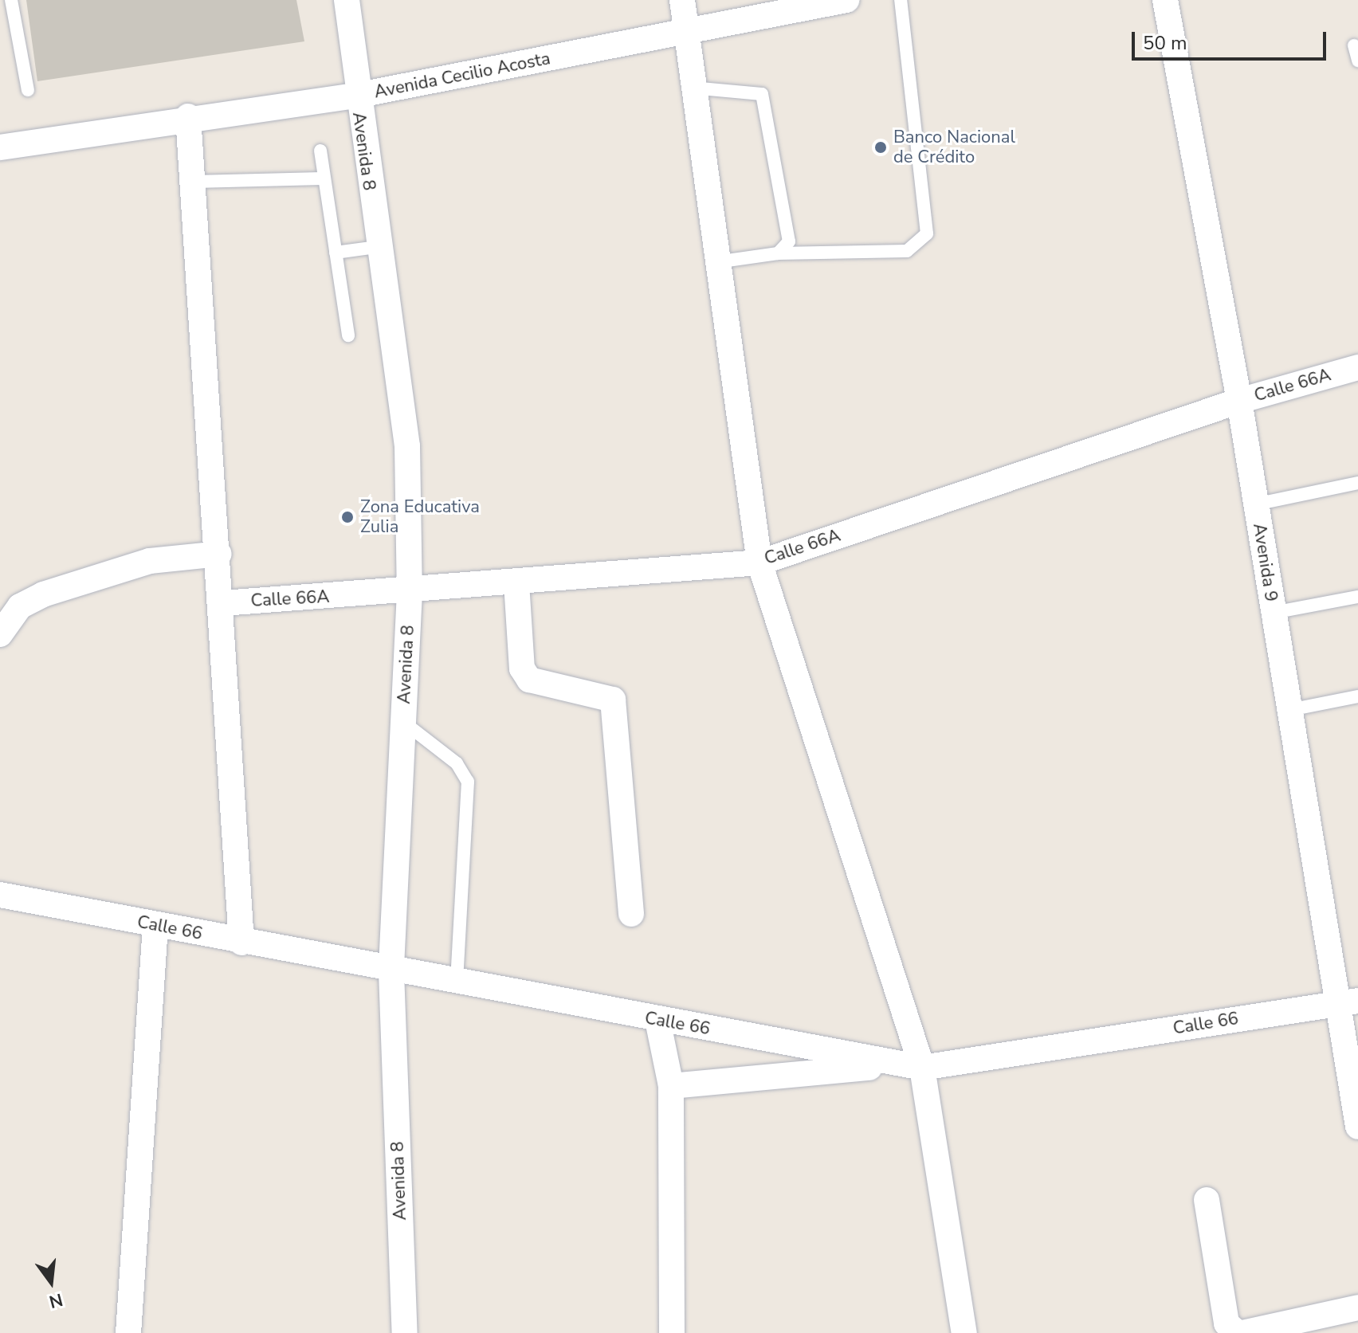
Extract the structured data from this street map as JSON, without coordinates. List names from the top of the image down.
{
  "streets": {
    "street": [
      "Avenida Cecilio Acosta",
      "Avenida 8",
      "Calle 66A",
      "Avenida 9",
      "Calle 66"
    ]
  },
  "crossings": [
    ["Avenida Cecilio Acosta", "Avenida 8"],
    ["Avenida 8", "Calle 66A"],
    ["Avenida 8", "Calle 66"],
    ["Calle 66A", "Avenida 9"],
    ["Avenida 9", "Calle 66"]
  ],
  "places": ["Banco Nacional de Crédito", "Zona Educativa Zulia"],
  "scale_bar": "50 m",
  "north": "bottom"
}
